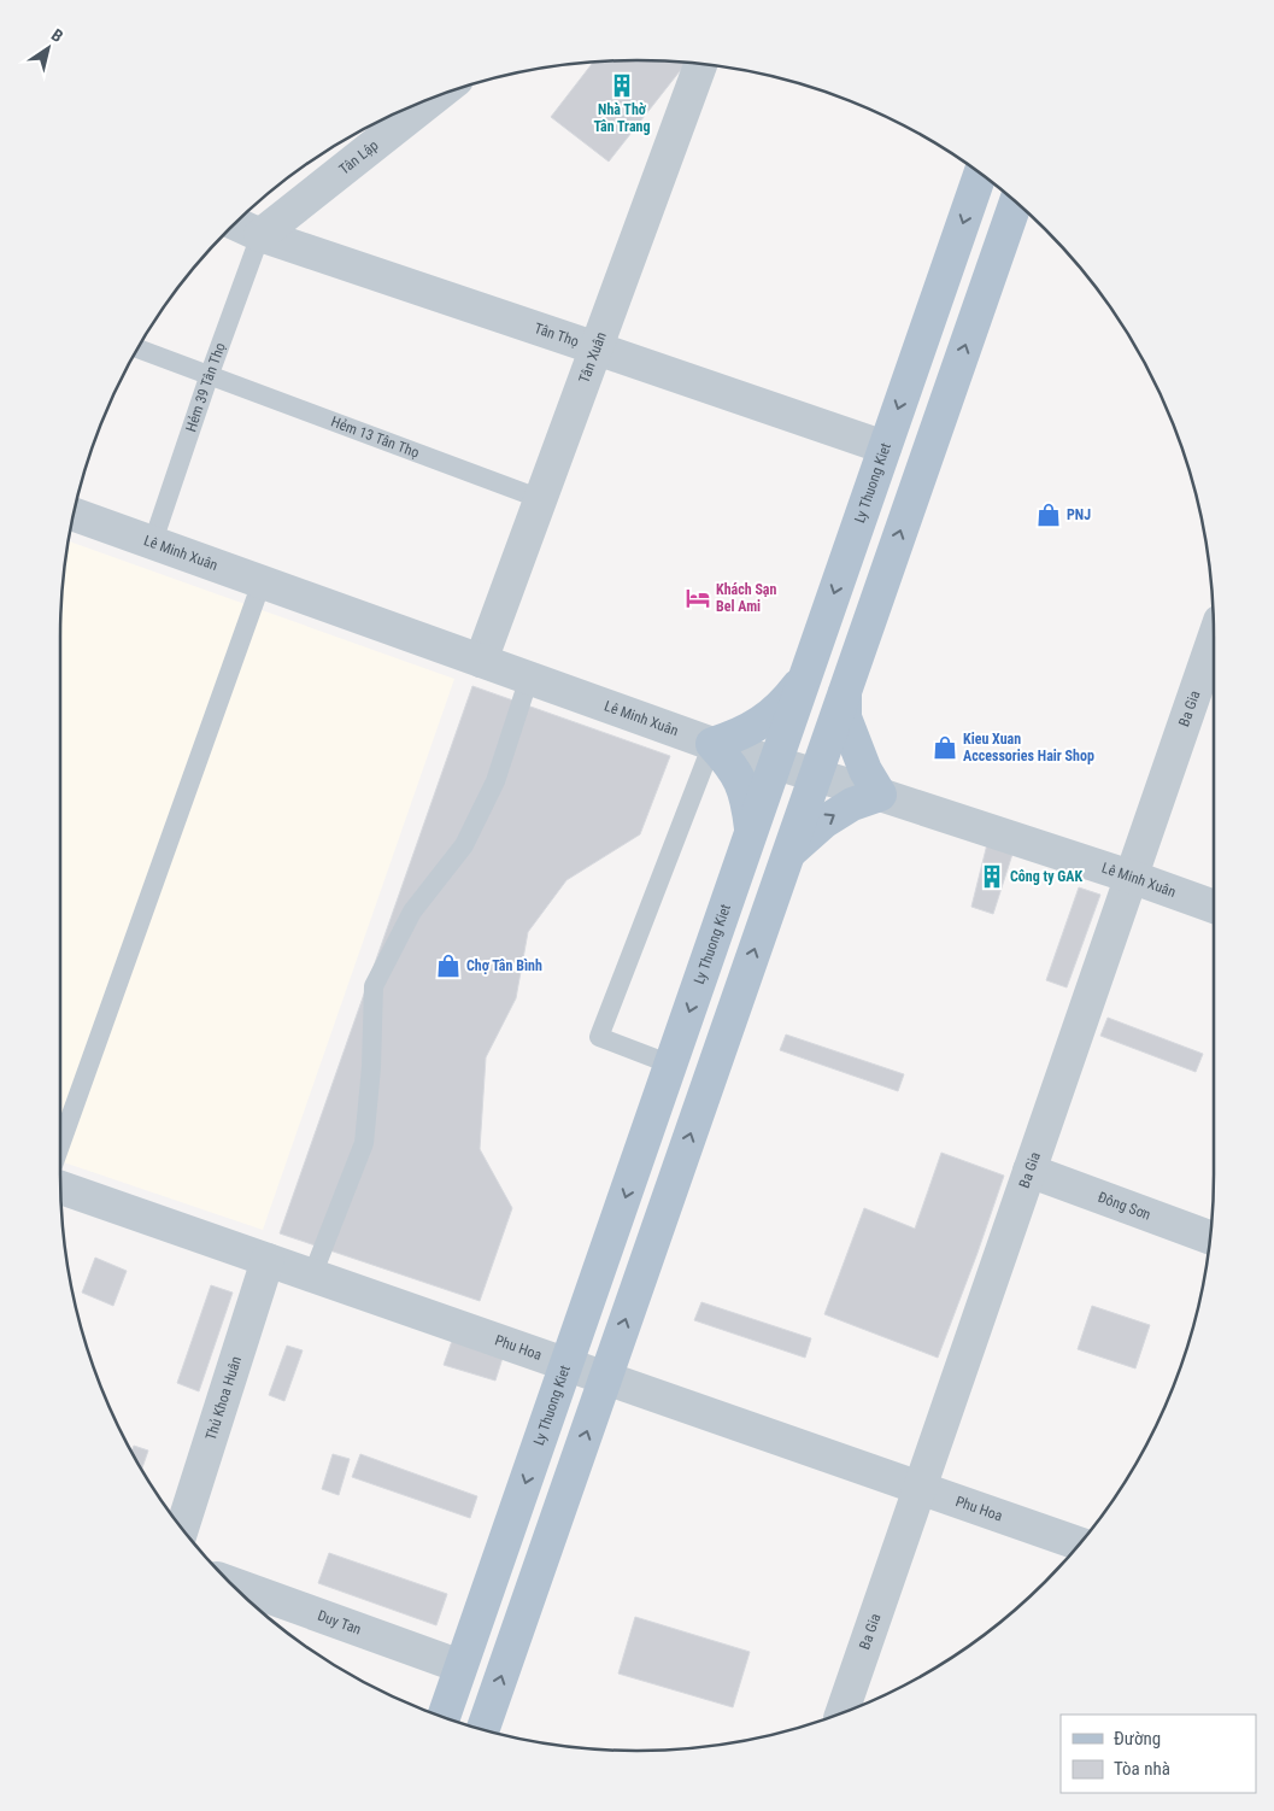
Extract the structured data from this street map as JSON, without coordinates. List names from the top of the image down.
{
  "streets": {
    "main road": ["Ly Thuong Kiet"],
    "street": [
      "Tân Lập",
      "Tân Thọ",
      "Tân Xuân",
      "Lê Minh Xuân",
      "Ba Gia",
      "Đông Sơn",
      "Phu Hoa",
      "Thủ Khoa Huân",
      "Duy Tan"
    ],
    "lane": ["Hẻm 39 Tân Thọ", "Hẻm 13 Tân Thọ"]
  },
  "crossings": [
    ["Tân Lập", "Tân Thọ"],
    ["Tân Lập", "Hẻm 39 Tân Thọ"],
    ["Tân Thọ", "Tân Xuân"],
    ["Tân Thọ", "Hẻm 39 Tân Thọ"],
    ["Tân Thọ", "Ly Thuong Kiet"],
    ["Tân Xuân", "Hẻm 13 Tân Thọ"],
    ["Tân Xuân", "Lê Minh Xuân"],
    ["Hẻm 39 Tân Thọ", "Hẻm 13 Tân Thọ"],
    ["Hẻm 39 Tân Thọ", "Lê Minh Xuân"],
    ["Ly Thuong Kiet", "Lê Minh Xuân"],
    ["Ly Thuong Kiet", "Phu Hoa"],
    ["Ly Thuong Kiet", "Duy Tan"],
    ["Lê Minh Xuân", "Ba Gia"],
    ["Ba Gia", "Đông Sơn"],
    ["Ba Gia", "Phu Hoa"],
    ["Phu Hoa", "Thủ Khoa Huân"]
  ],
  "places": {
    "building": ["Nhà Thờ Tân Trang", "Công ty GAK"],
    "shop": ["PNJ", "Kieu Xuan Accessories Hair Shop", "Chợ Tân Bình"],
    "hotel": ["Khách Sạn Bel Ami"]
  },
  "legend": ["Đường", "Tòa nhà"],
  "north": "top right"
}
